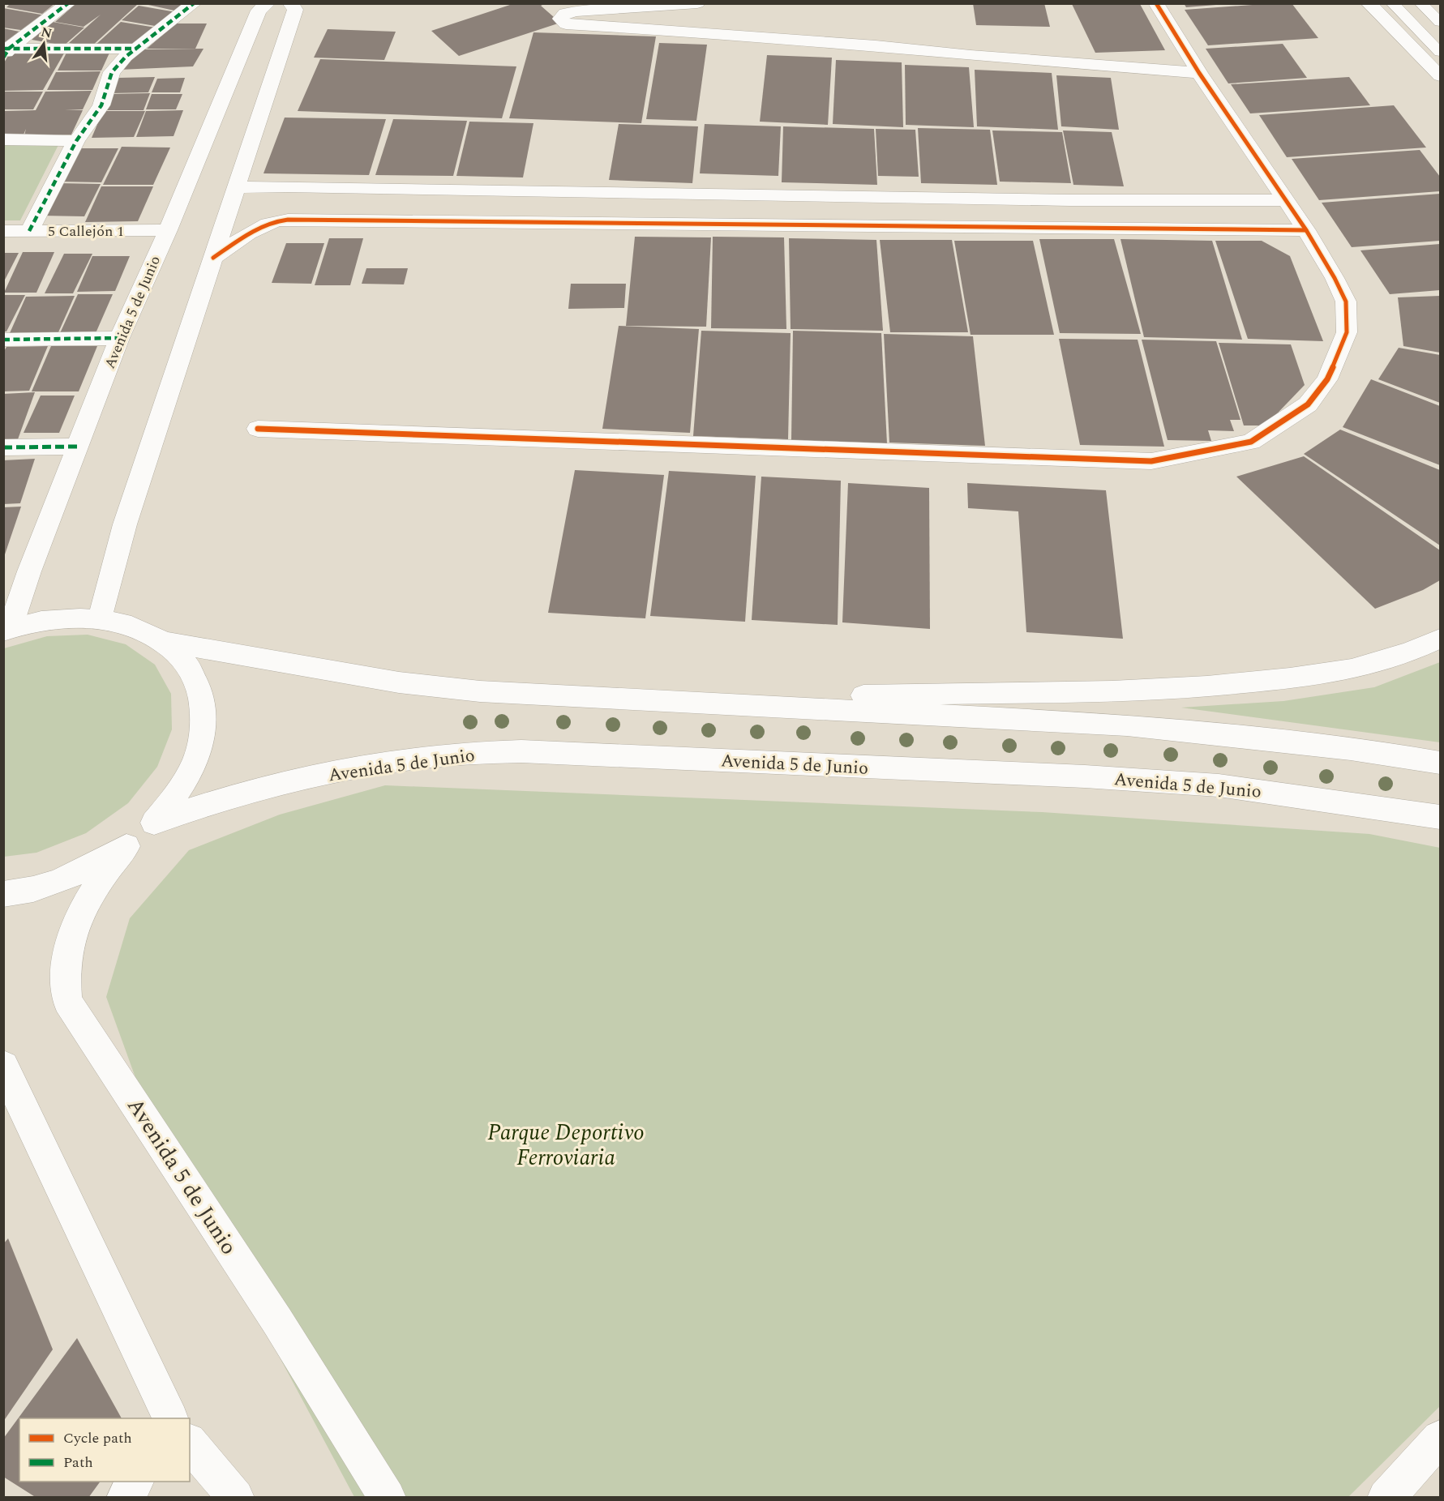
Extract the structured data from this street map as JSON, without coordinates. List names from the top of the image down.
{
  "streets": {
    "street": ["5 Callejón 1", "Avenida 5 de Junio"]
  },
  "crossings": [
    ["5 Callejón 1", "Avenida 5 de Junio"]
  ],
  "parks": ["Parque Deportivo Ferroviaria"],
  "legend": ["Cycle path", "Path"],
  "north": "top"
}
